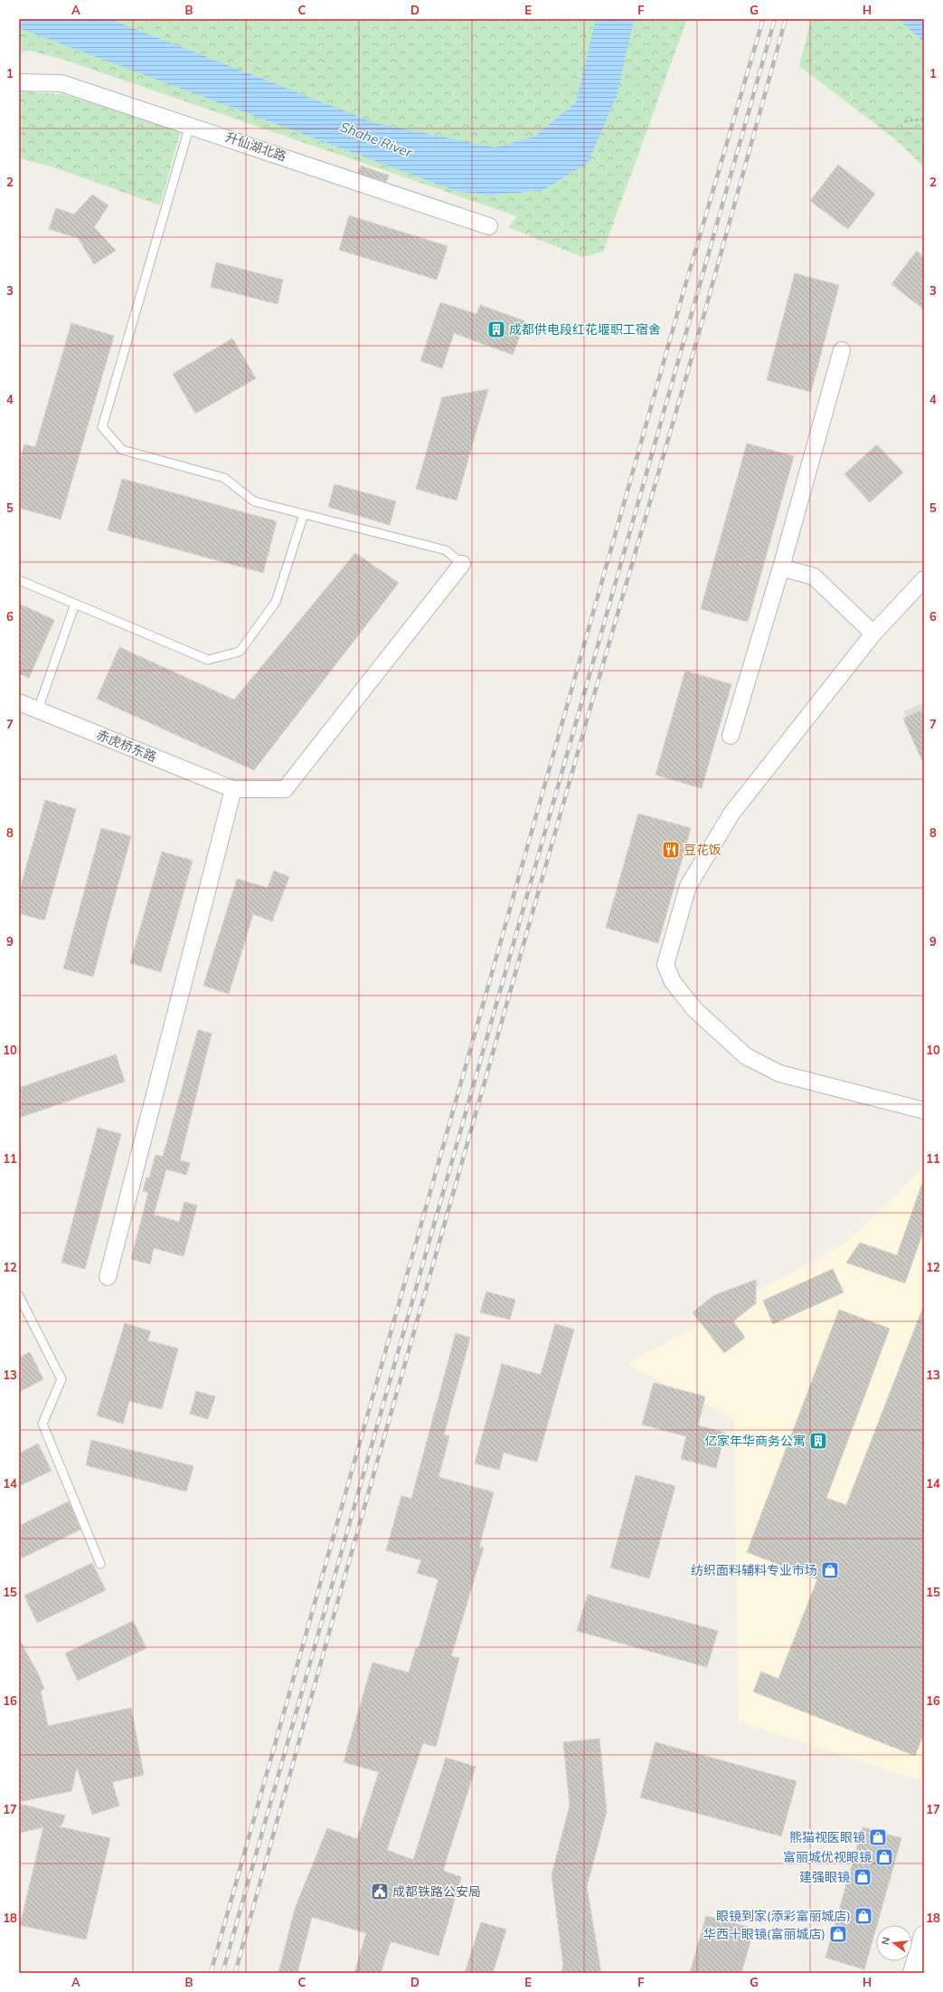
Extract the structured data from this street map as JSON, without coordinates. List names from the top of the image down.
{
  "streets": {
    "street": ["升仙湖北路", "赤虎桥东路"]
  },
  "water": ["Shahe River"],
  "places": {
    "building": ["成都供电段红花堰职工宿舍", "亿家年华商务公寓"],
    "restaurant": ["豆花饭"],
    "shop": [
      "纺织面料辅料专业市场",
      "熊猫视医眼镜",
      "富丽城优视眼镜",
      "建强眼镜",
      "眼镜到家(添彩富丽城店)",
      "华西十眼镜(富丽城店)"
    ],
    "public building": ["成都铁路公安局"]
  },
  "north": "left",
  "grid": {
    "columns": [
      "A",
      "B",
      "C",
      "D",
      "E",
      "F",
      "G",
      "H"
    ],
    "rows": [
      "1",
      "2",
      "3",
      "4",
      "5",
      "6",
      "7",
      "8",
      "9",
      "10",
      "11",
      "12",
      "13",
      "14",
      "15",
      "16",
      "17",
      "18"
    ]
  }
}
